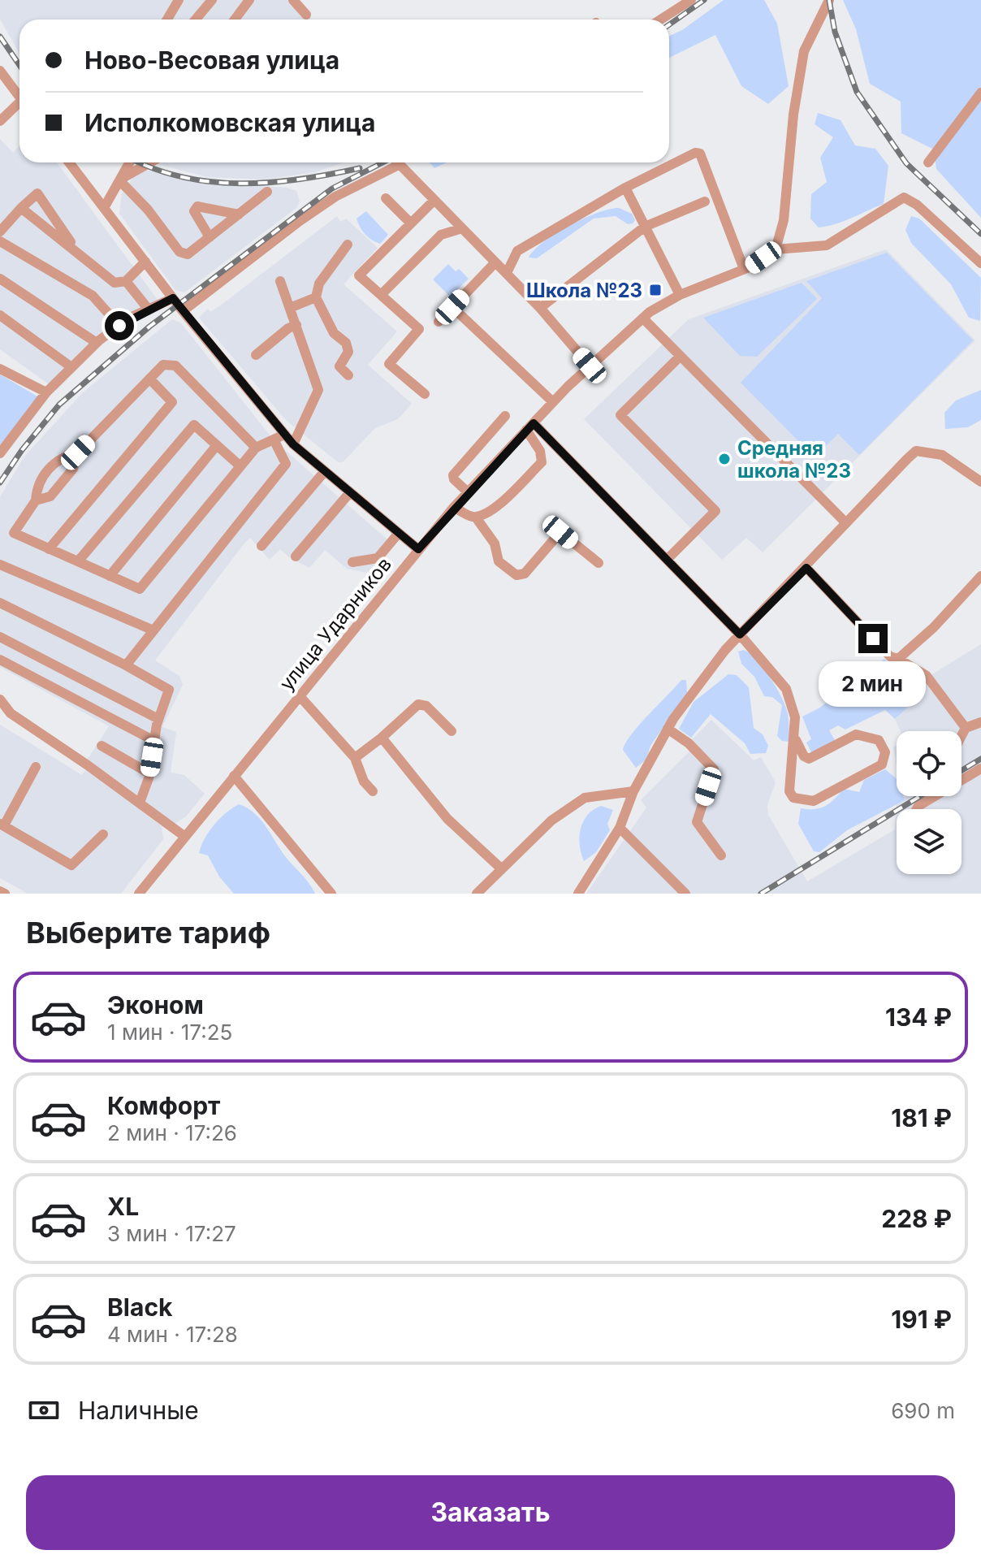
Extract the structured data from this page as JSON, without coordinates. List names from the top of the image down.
{
  "streets": {
    "street": ["улица Ударников"]
  },
  "places": {
    "transit": ["Школа №23"],
    "other": ["Средняя школа №23"]
  },
  "page": {
    "banner": ["Ново-Весовая улица", "Исполкомовская улица"],
    "bubble": "2 мин",
    "heading": "Выберите тариф",
    "list": [
      {
        "name": "Эконом",
        "note": "1 мин · 17:25",
        "value": "134 ₽"
      },
      {
        "name": "Комфорт",
        "note": "2 мин · 17:26",
        "value": "181 ₽"
      },
      {
        "name": "XL",
        "note": "3 мин · 17:27",
        "value": "228 ₽"
      },
      {
        "name": "Black",
        "note": "4 мин · 17:28",
        "value": "191 ₽"
      }
    ],
    "pay": ["Наличные", "690 m"],
    "buttons": "Заказать"
  }
}
